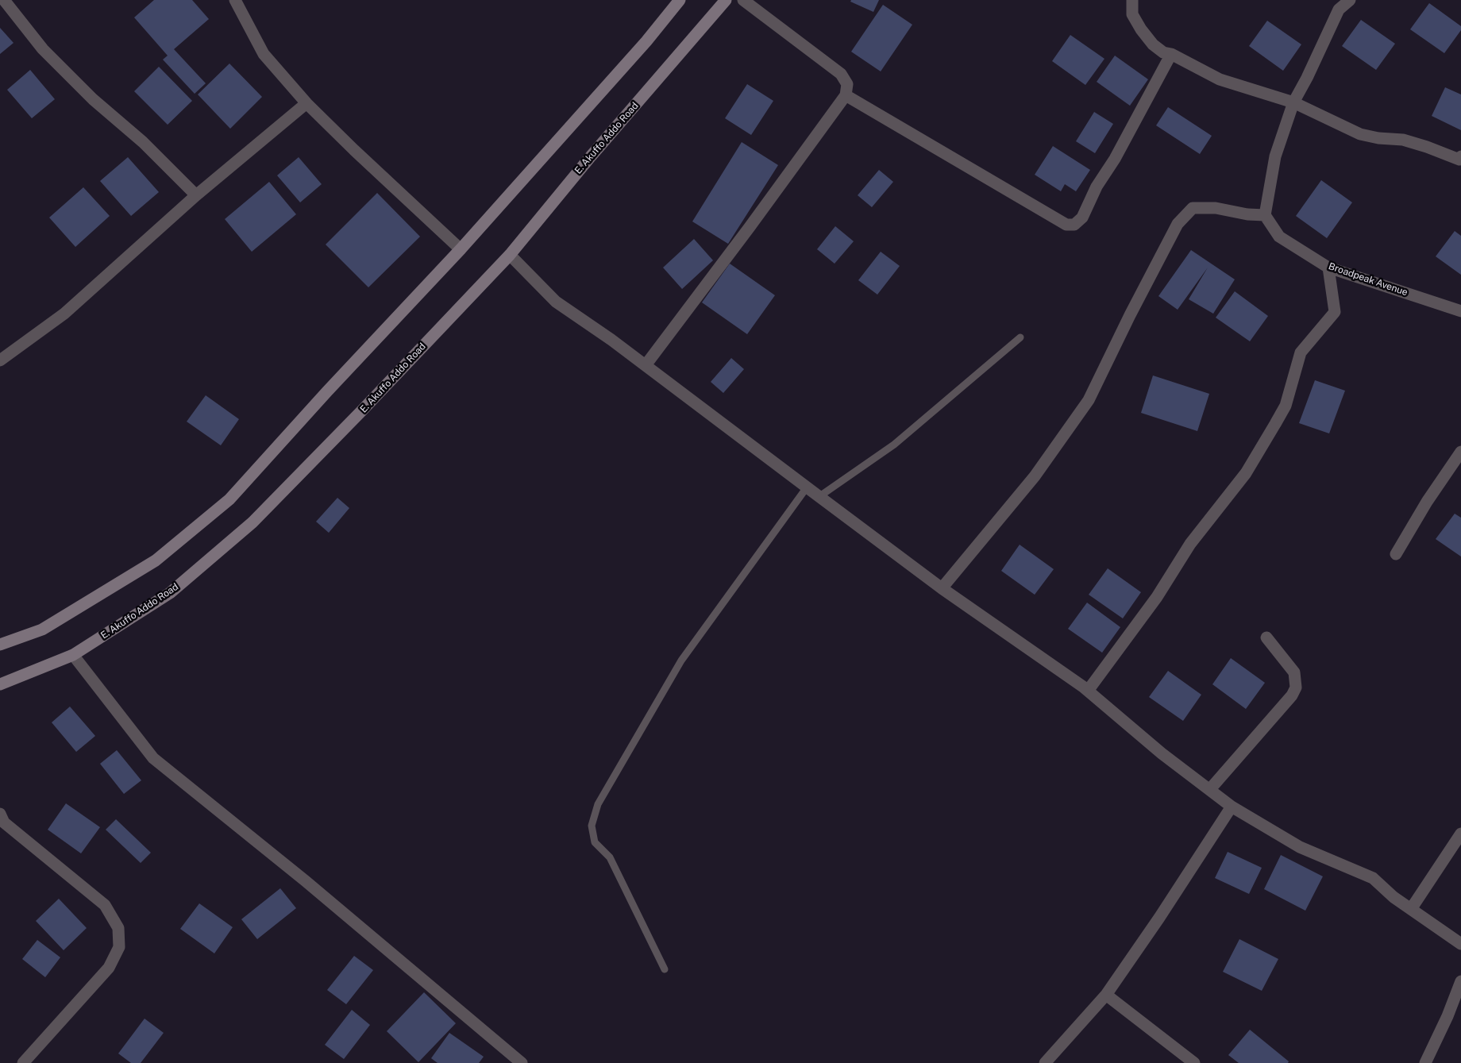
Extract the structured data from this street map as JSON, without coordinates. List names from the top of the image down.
{
  "streets": {
    "main road": ["E. Akuffo Addo Road"],
    "street": ["Broadpeak Avenue"]
  }
}
